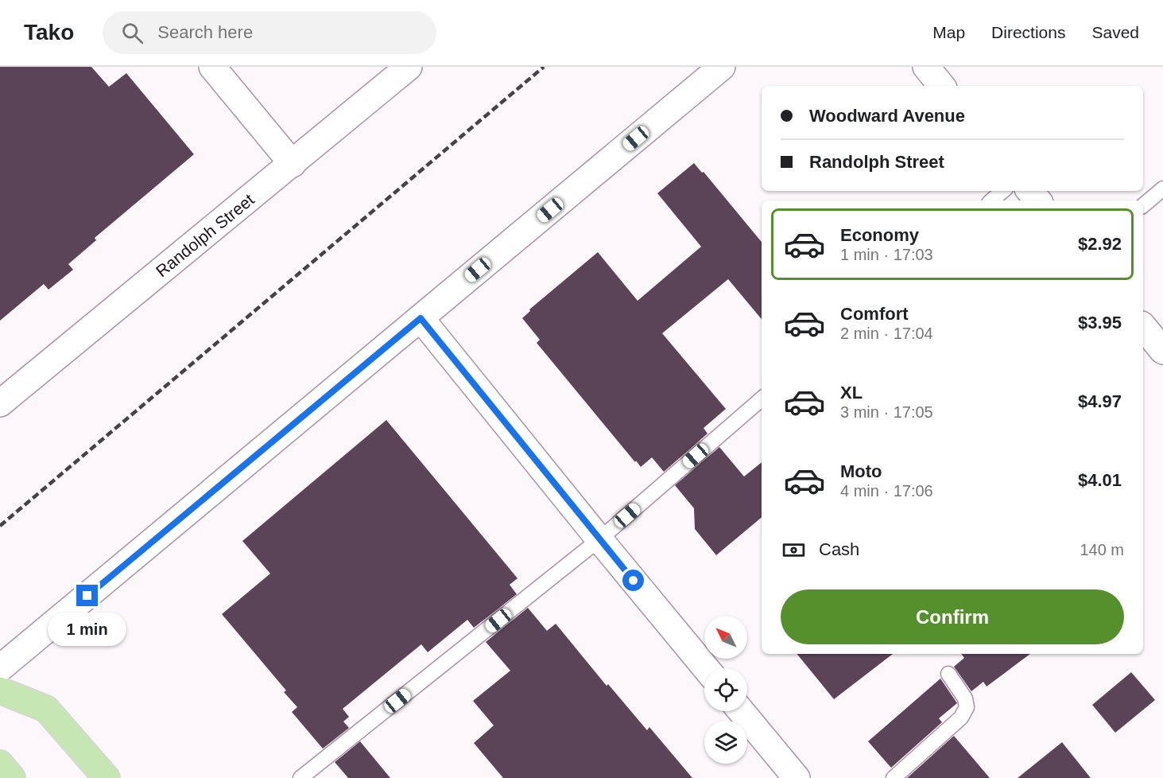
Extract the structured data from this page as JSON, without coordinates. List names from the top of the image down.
{
  "streets": {
    "street": ["Randolph Street"]
  },
  "north": "top left",
  "page": {
    "header": "Tako",
    "search": "Search here",
    "nav": ["Map", "Directions", "Saved"],
    "banner": ["Woodward Avenue", "Randolph Street"],
    "list": [
      {
        "name": "Economy",
        "note": "1 min · 17:03",
        "value": "$2.92"
      },
      {
        "name": "Comfort",
        "note": "2 min · 17:04",
        "value": "$3.95"
      },
      {
        "name": "XL",
        "note": "3 min · 17:05",
        "value": "$4.97"
      },
      {
        "name": "Moto",
        "note": "4 min · 17:06",
        "value": "$4.01"
      }
    ],
    "pay": ["Cash", "140 m"],
    "buttons": "Confirm",
    "bubble": "1 min"
  }
}
